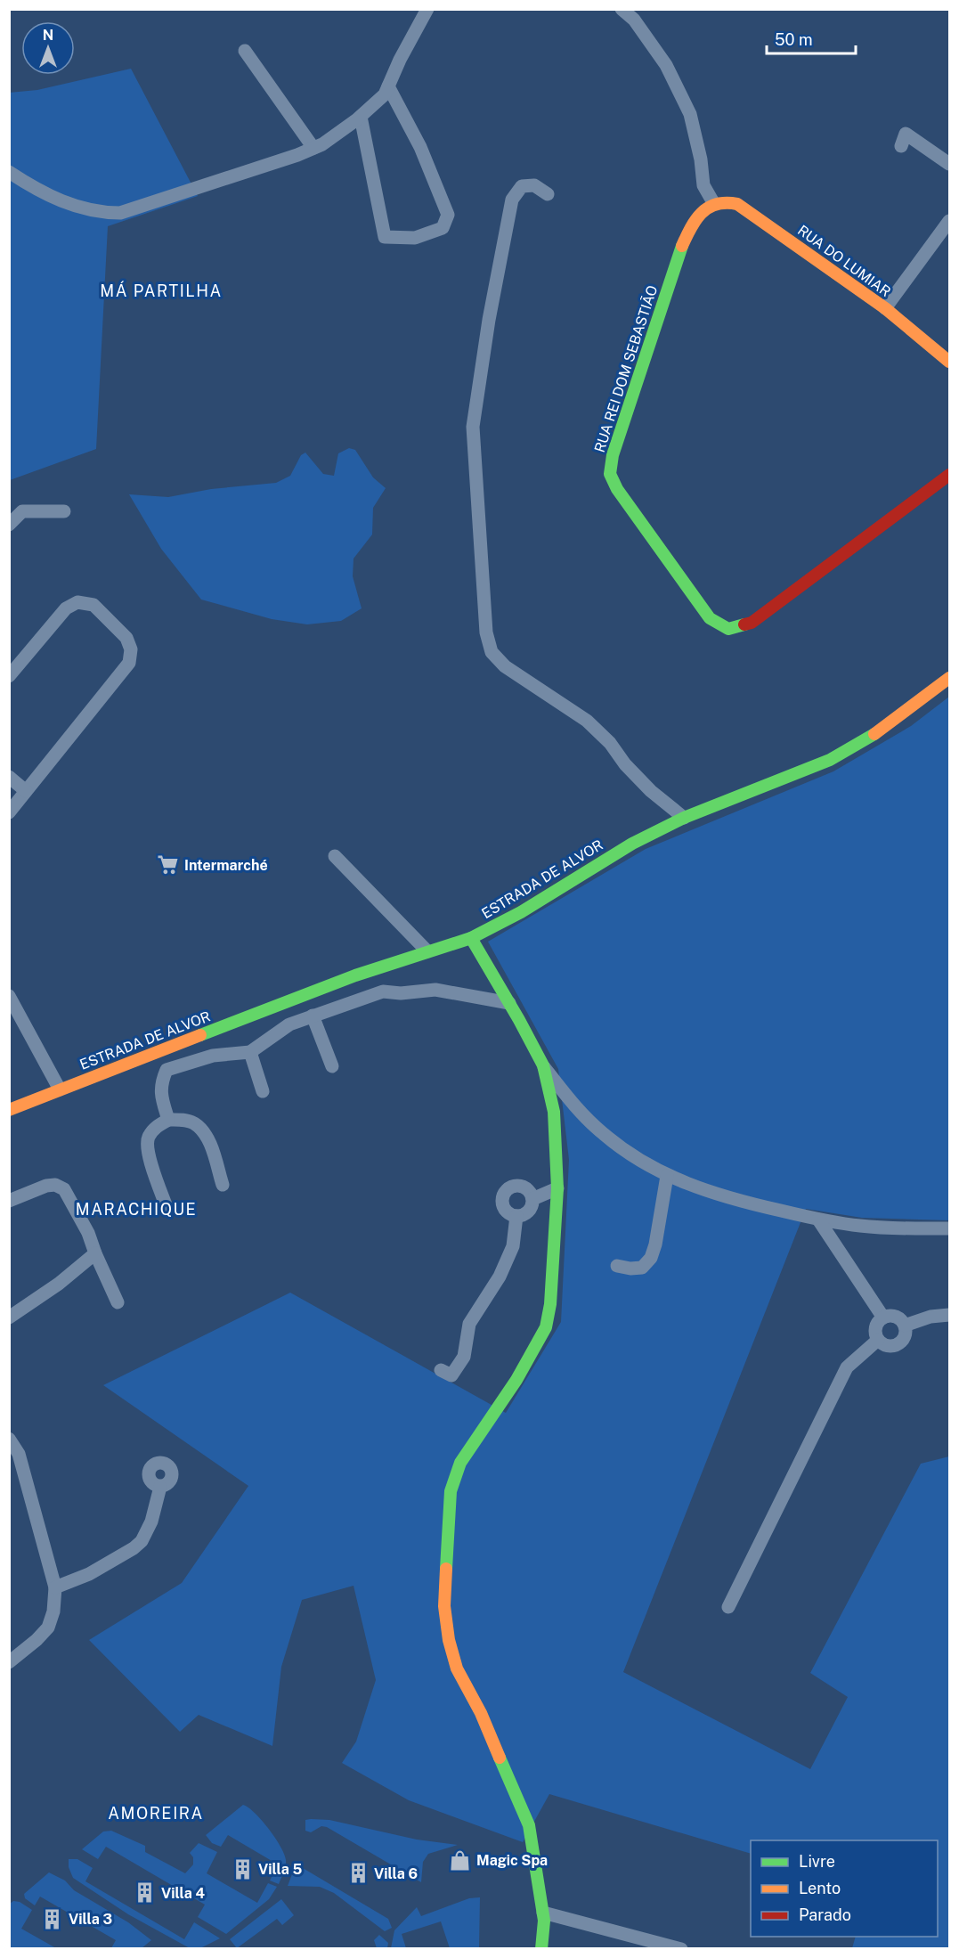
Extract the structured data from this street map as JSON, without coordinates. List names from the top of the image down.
{
  "streets": {
    "street": ["RUA DO LUMIAR", "RUA REI DOM SEBASTIÃO", "ESTRADA DE ALVOR"]
  },
  "crossings": [
    ["RUA DO LUMIAR", "RUA REI DOM SEBASTIÃO"]
  ],
  "districts": ["MÁ PARTILHA", "MARACHIQUE", "AMOREIRA"],
  "places": {
    "supermarket": ["Intermarché"],
    "shop": ["Magic Spa"],
    "building": [
      "Villa 5",
      "Villa 6",
      "Villa 4",
      "Villa 3"
    ]
  },
  "legend": ["Livre", "Lento", "Parado"],
  "scale_bar": "50 m",
  "north": "top"
}
